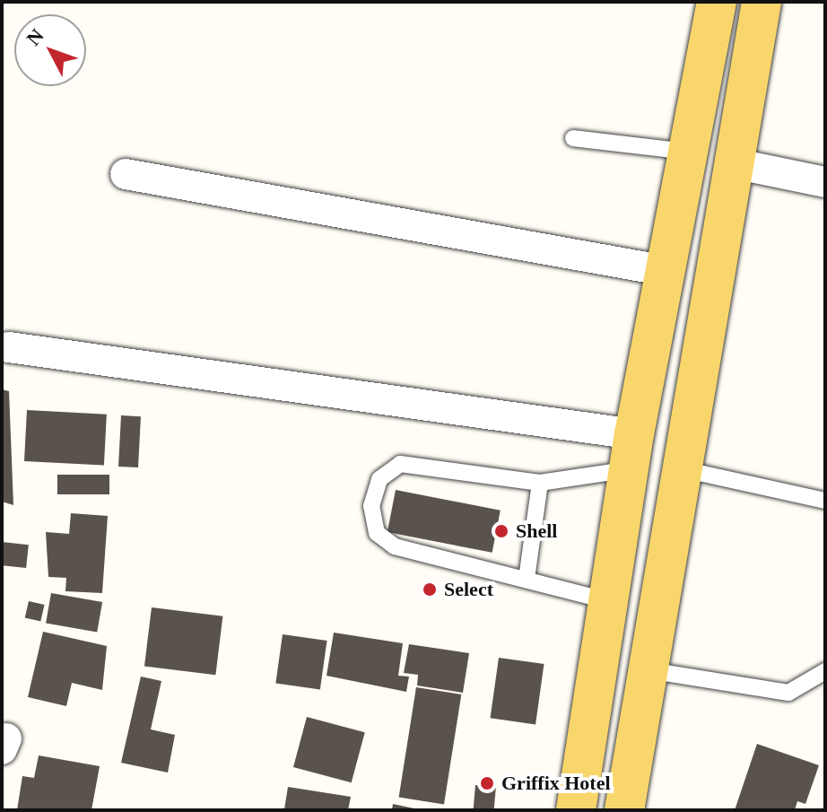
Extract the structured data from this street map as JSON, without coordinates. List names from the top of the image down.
{
  "places": ["Shell", "Select", "Griffix Hotel"],
  "north": "top left"
}
